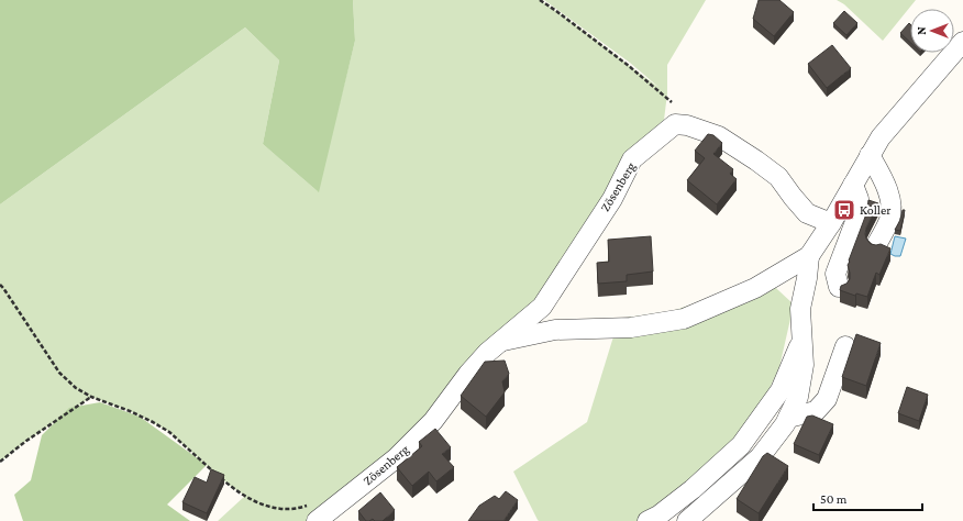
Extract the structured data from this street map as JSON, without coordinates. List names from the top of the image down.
{
  "streets": {
    "street": ["Zösenberg"]
  },
  "places": {
    "bus stop": ["Koller"]
  },
  "scale_bar": "50 m",
  "north": "left"
}
